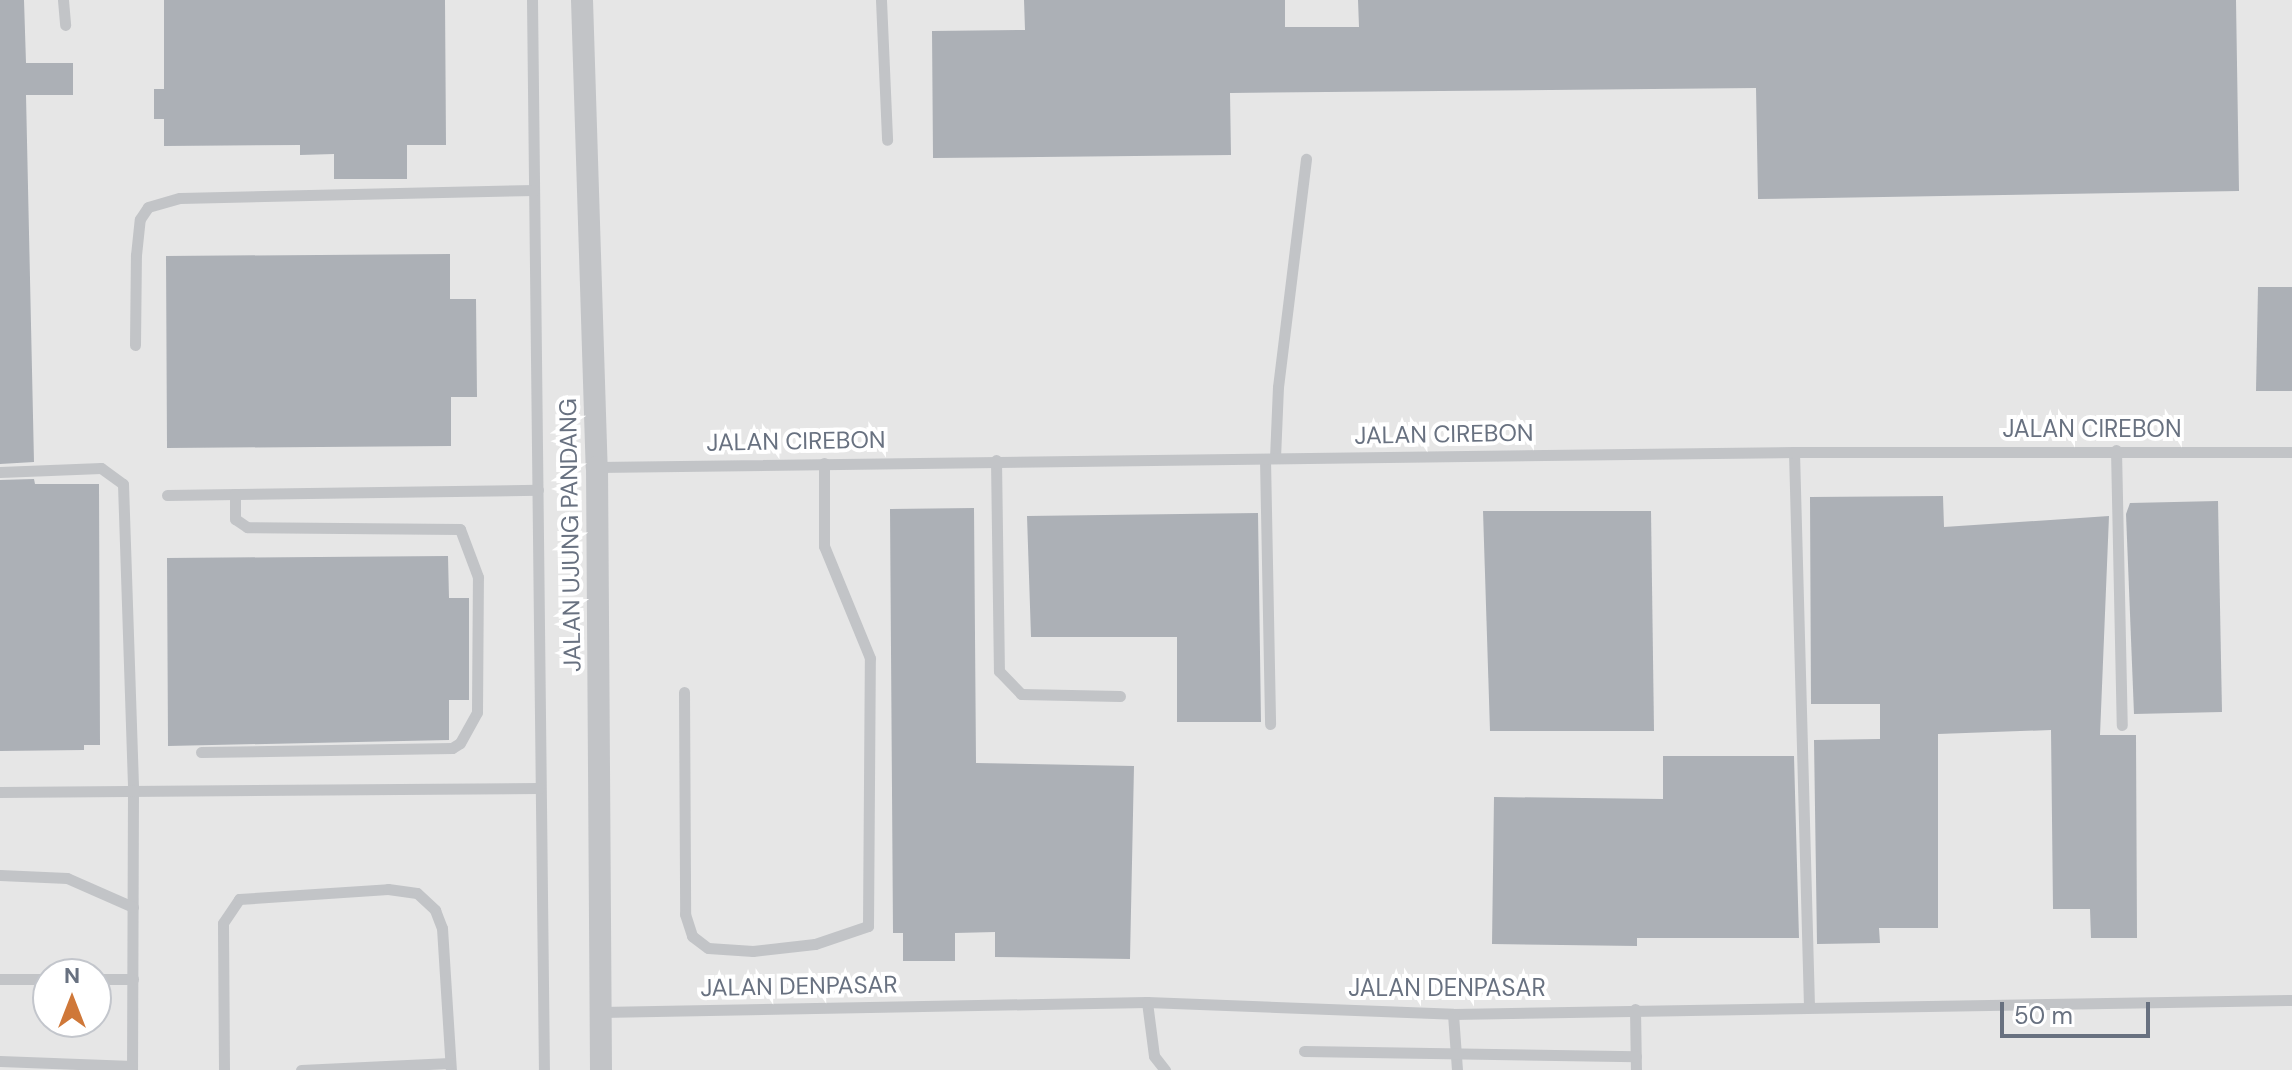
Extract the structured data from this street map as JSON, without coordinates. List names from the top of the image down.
{
  "streets": {
    "street": ["JALAN UJUNG PANDANG"],
    "lane": ["JALAN CIREBON", "JALAN DENPASAR"]
  },
  "crossings": [
    ["JALAN CIREBON", "JALAN UJUNG PANDANG"],
    ["JALAN UJUNG PANDANG", "JALAN DENPASAR"]
  ],
  "scale_bar": "50 m",
  "north": "top"
}
